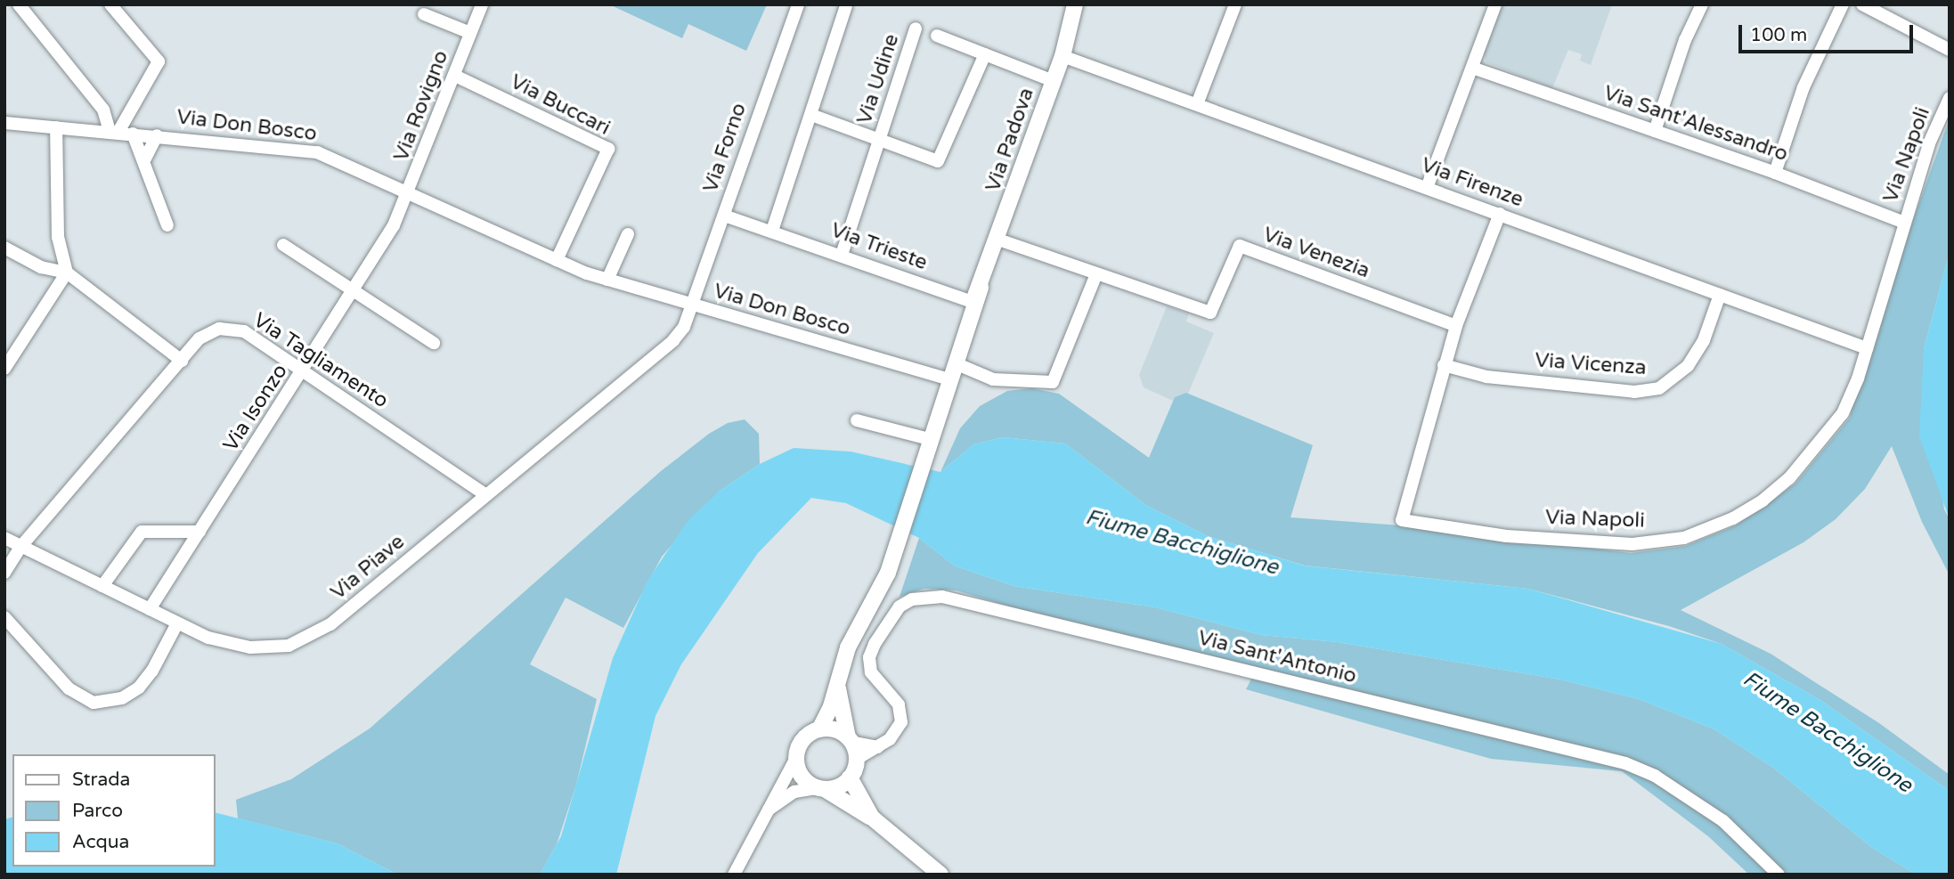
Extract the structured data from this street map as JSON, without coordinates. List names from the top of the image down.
{
  "streets": {
    "main road": ["Via Padova"],
    "street": [
      "Via Udine",
      "Via Buccari",
      "Via Rovigno",
      "Via Sant'Alessandro",
      "Via Don Bosco",
      "Via Forno",
      "Via Napoli",
      "Via Firenze",
      "Via Trieste",
      "Via Venezia",
      "Via Tagliamento",
      "Via Vicenza",
      "Via Isonzo",
      "Via Piave",
      "Via Sant'Antonio"
    ]
  },
  "crossings": [
    ["Via Udine", "Via Trieste"],
    ["Via Buccari", "Via Rovigno"],
    ["Via Buccari", "Via Don Bosco"],
    ["Via Rovigno", "Via Don Bosco"],
    ["Via Rovigno", "Via Isonzo"],
    ["Via Sant'Alessandro", "Via Napoli"],
    ["Via Don Bosco", "Via Padova"],
    ["Via Don Bosco", "Via Forno"],
    ["Via Don Bosco", "Via Isonzo"],
    ["Via Don Bosco", "Via Piave"],
    ["Via Padova", "Via Firenze"],
    ["Via Padova", "Via Trieste"],
    ["Via Padova", "Via Venezia"],
    ["Via Forno", "Via Trieste"],
    ["Via Forno", "Via Piave"],
    ["Via Napoli", "Via Firenze"],
    ["Via Napoli", "Via Venezia"],
    ["Via Napoli", "Via Vicenza"],
    ["Via Firenze", "Via Vicenza"],
    ["Via Tagliamento", "Via Isonzo"],
    ["Via Tagliamento", "Via Piave"],
    ["Via Isonzo", "Via Piave"]
  ],
  "water": ["Fiume Bacchiglione"],
  "legend": ["Strada", "Parco", "Acqua"],
  "scale_bar": "100 m"
}
